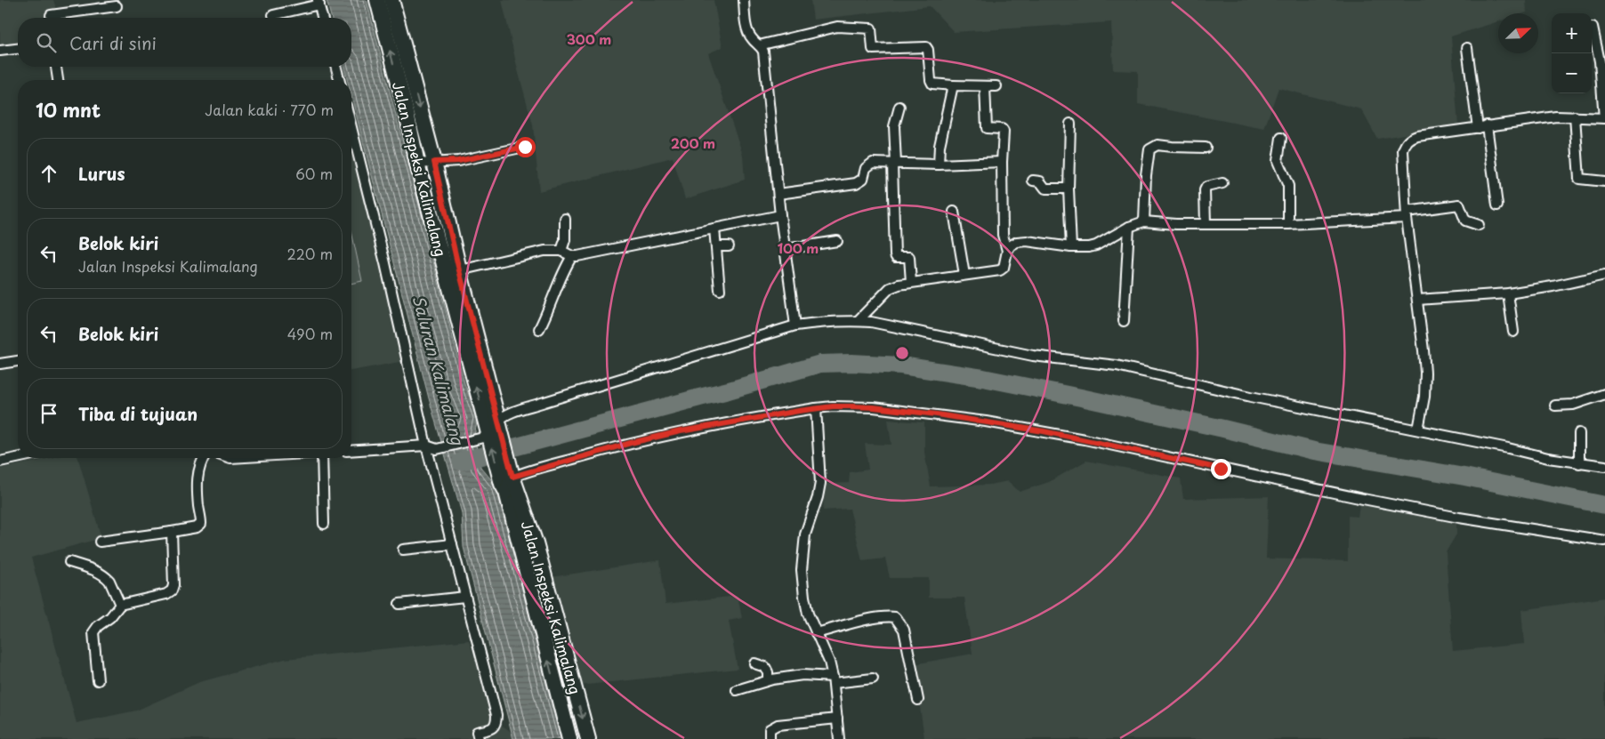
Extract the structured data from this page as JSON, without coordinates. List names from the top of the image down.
{
  "streets": {
    "main road": ["Jalan Inspeksi Kalimalang"]
  },
  "water": ["Saluran Kalimalang"],
  "north": "top right",
  "page": {
    "map_buttons": ["+", "−"],
    "search": "Cari di sini",
    "heading": ["10 mnt", "Jalan kaki · 770 m"],
    "list": [
      ["Lurus", "60 m"],
      ["Belok kiri", "Jalan Inspeksi Kalimalang", "220 m"],
      ["Belok kiri", "490 m"],
      "Tiba di tujuan"
    ]
  },
  "rings": ["300 m", "200 m", "100 m"]
}
